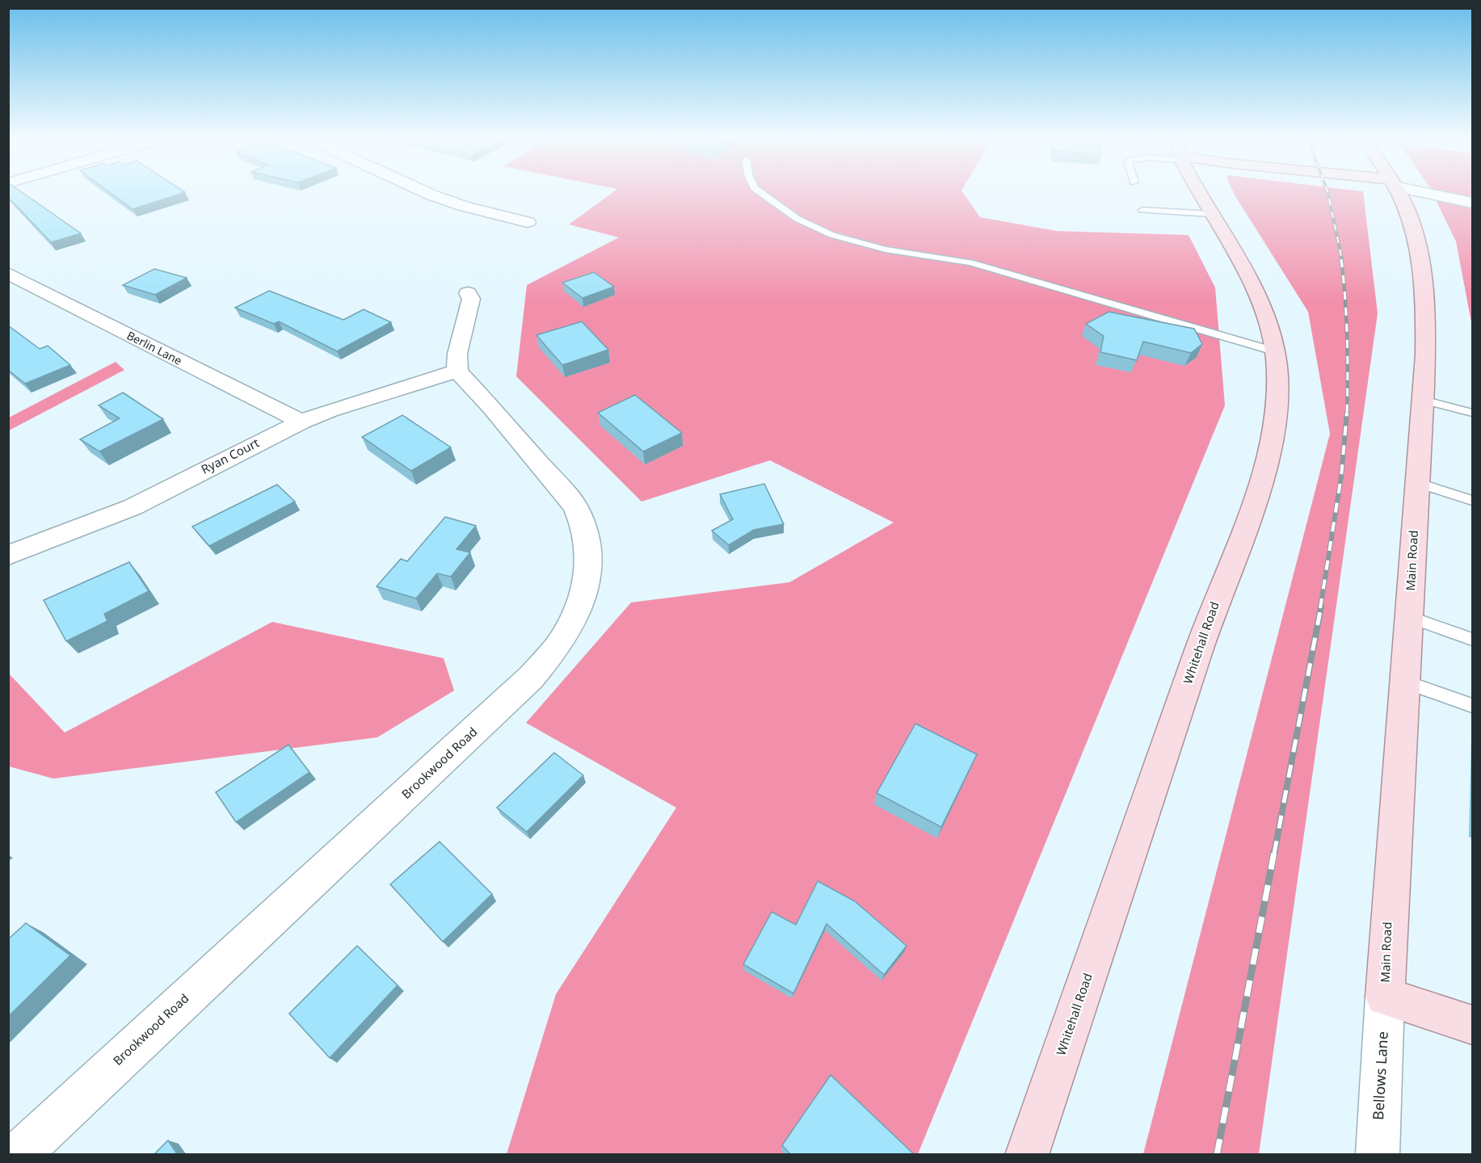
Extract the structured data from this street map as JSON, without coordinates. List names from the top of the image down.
{
  "streets": {
    "main road": ["Main Road", "Whitehall Road"],
    "street": [
      "Berlin Lane",
      "Ryan Court",
      "Brookwood Road",
      "Bellows Lane"
    ]
  },
  "crossings": [
    ["Berlin Lane", "Ryan Court"],
    ["Ryan Court", "Brookwood Road"],
    ["Main Road", "Bellows Lane"]
  ]
}
